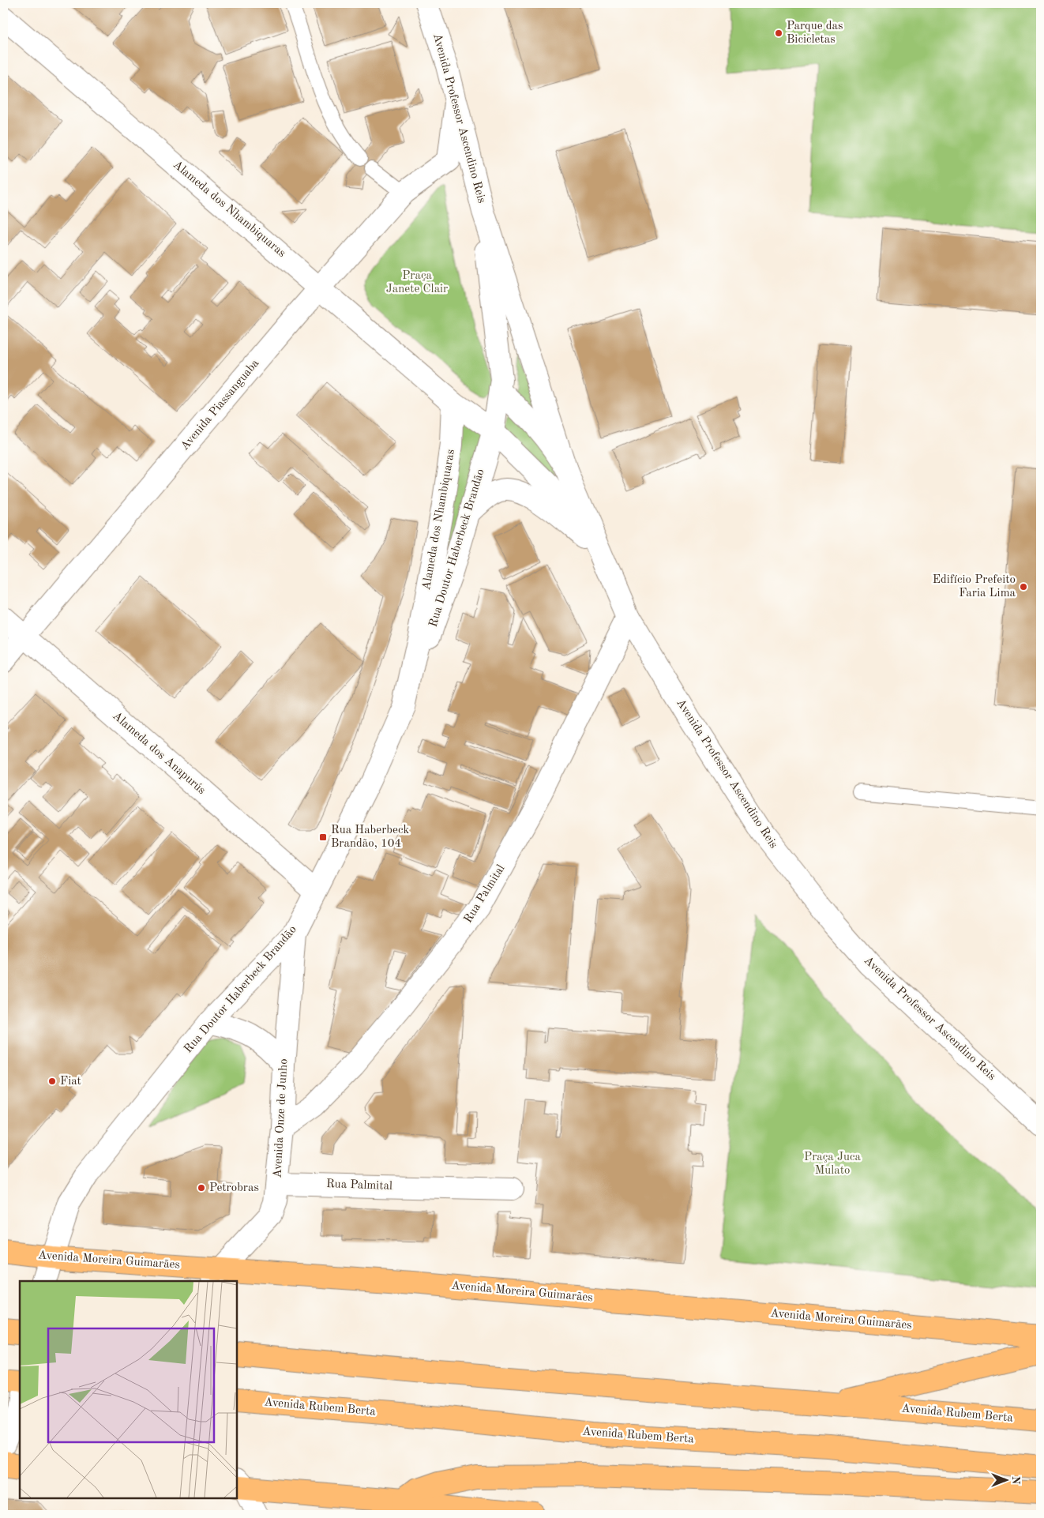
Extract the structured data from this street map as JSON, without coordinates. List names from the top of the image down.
{
  "streets": {
    "highway": ["Avenida Moreira Guimarães", "Avenida Rubem Berta"],
    "street": [
      "Avenida Professor Ascendino Reis",
      "Alameda dos Nhambiquaras",
      "Avenida Piassanguaba",
      "Rua Doutor Haberbeck Brandão",
      "Alameda dos Anapurús",
      "Rua Palmital",
      "Avenida Onze de Junho"
    ]
  },
  "crossings": [
    ["Avenida Professor Ascendino Reis", "Alameda dos Nhambiquaras"],
    ["Avenida Professor Ascendino Reis", "Rua Doutor Haberbeck Brandão"],
    ["Avenida Professor Ascendino Reis", "Rua Palmital"],
    ["Alameda dos Nhambiquaras", "Avenida Piassanguaba"],
    ["Alameda dos Nhambiquaras", "Rua Doutor Haberbeck Brandão"],
    ["Avenida Piassanguaba", "Alameda dos Anapurús"],
    ["Rua Doutor Haberbeck Brandão", "Alameda dos Anapurús"],
    ["Rua Doutor Haberbeck Brandão", "Avenida Onze de Junho"],
    ["Rua Doutor Haberbeck Brandão", "Avenida Moreira Guimarães"],
    ["Rua Palmital", "Avenida Onze de Junho"],
    ["Avenida Onze de Junho", "Avenida Moreira Guimarães"]
  ],
  "parks": ["Praça Janete Clair", "Praça Juca Mulato"],
  "places": {
    "other": [
      "Parque das Bicicletas",
      "Edifício Prefeito Faria Lima",
      "Fiat",
      "Petrobras"
    ],
    "transit": ["Rua Haberbeck Brandão, 104"]
  },
  "north": "right"
}
